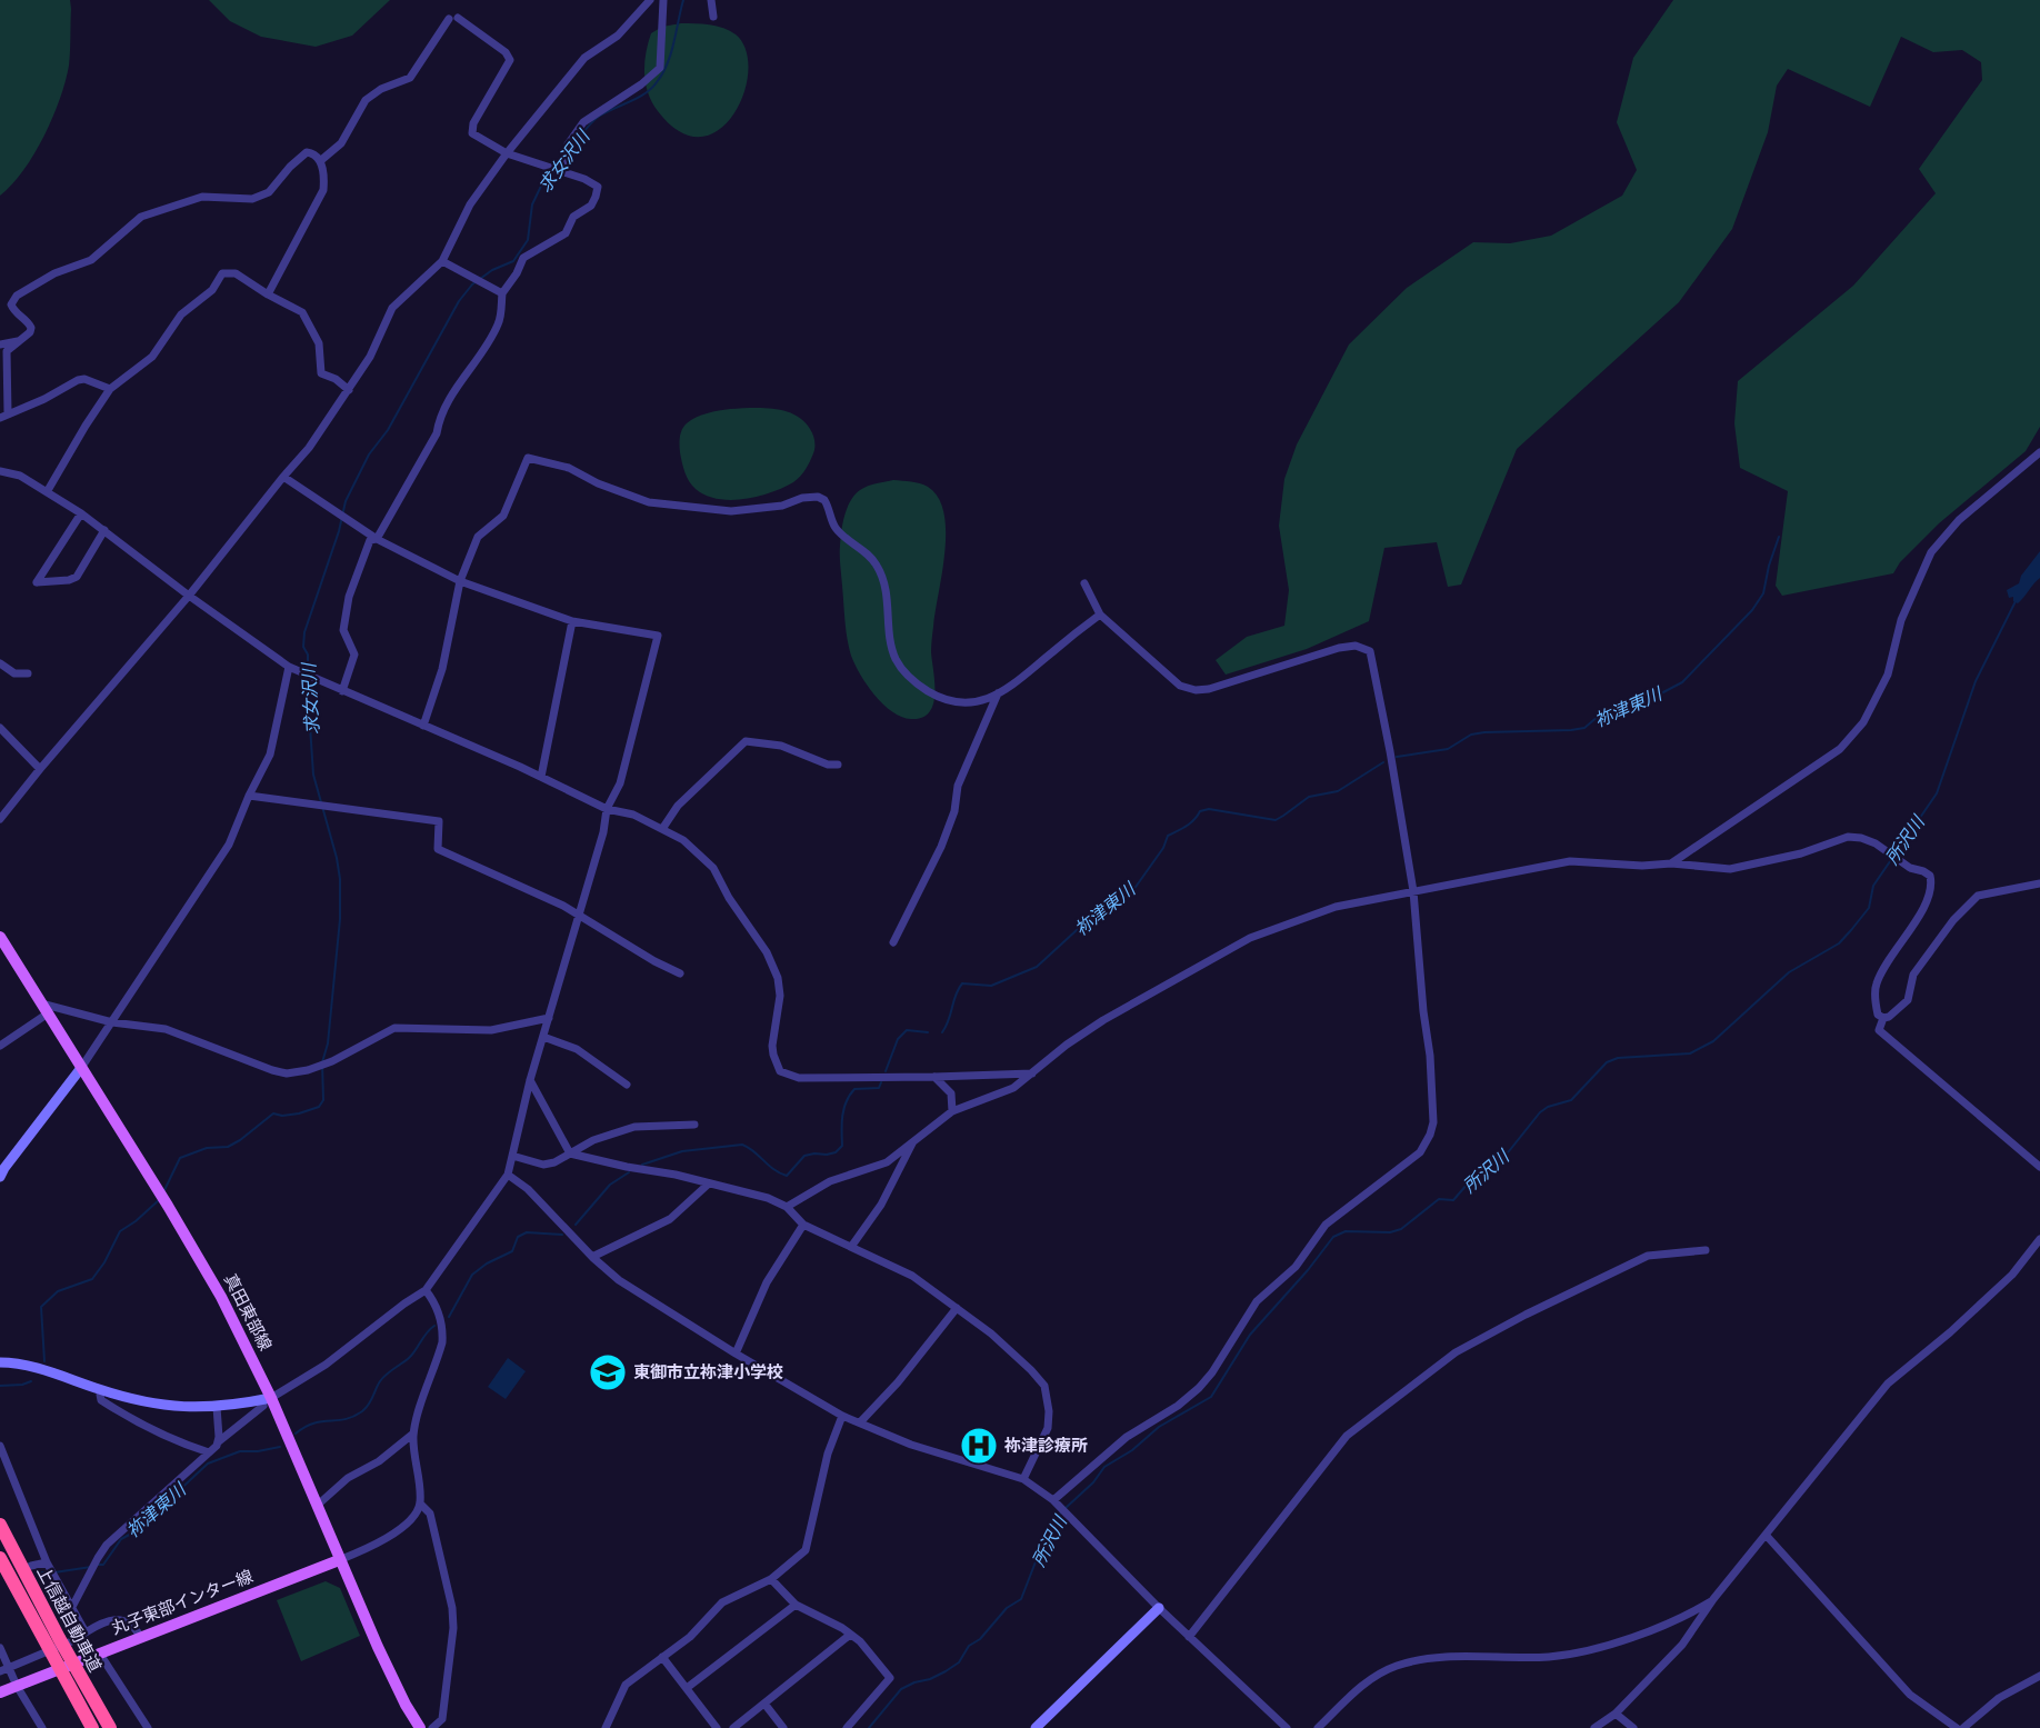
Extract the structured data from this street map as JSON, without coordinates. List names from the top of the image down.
{
  "streets": {
    "highway": ["上信越自動車道"],
    "main road": ["真田東部線", "丸子東部インター線"]
  },
  "crossings": [
    ["真田東部線", "丸子東部インター線"]
  ],
  "water": ["求女沢川", "祢津東川", "所沢川"],
  "places": {
    "school or university": ["東御市立祢津小学校"],
    "hospital": ["祢津診療所"]
  }
}
